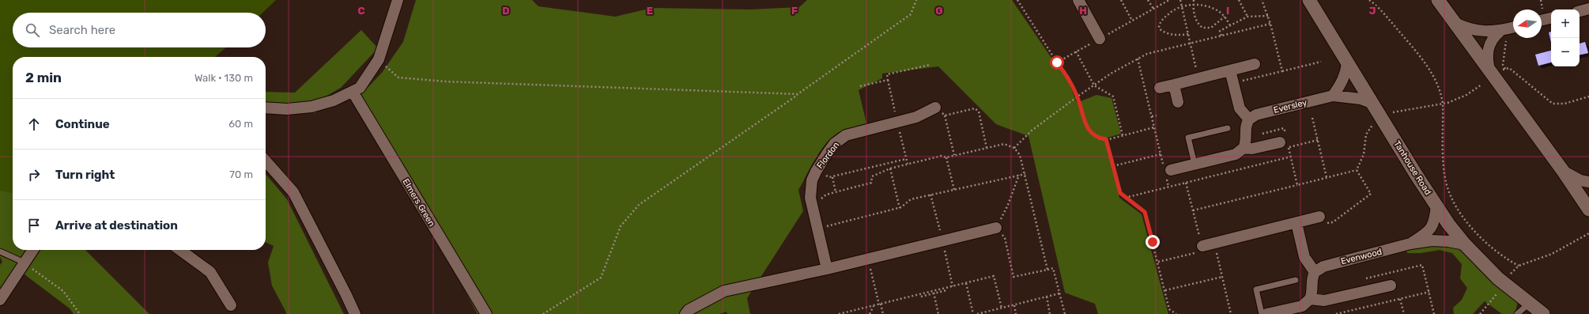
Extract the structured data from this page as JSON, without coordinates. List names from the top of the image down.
{
  "streets": {
    "street": [
      "Eversley",
      "Flordon",
      "Tanhouse Road",
      "Elmers Green",
      "Evenwood"
    ]
  },
  "crossings": [
    ["Eversley", "Tanhouse Road"],
    ["Tanhouse Road", "Evenwood"]
  ],
  "north": "left",
  "page": {
    "map_buttons": ["+", "−"],
    "search": "Search here",
    "heading": ["2 min", "Walk · 130 m"],
    "list": [
      ["Continue", "60 m"],
      ["Turn right", "70 m"],
      "Arrive at destination"
    ]
  },
  "grid": {
    "columns": [
      "C",
      "D",
      "E",
      "F",
      "G",
      "H",
      "I",
      "J"
    ]
  }
}
